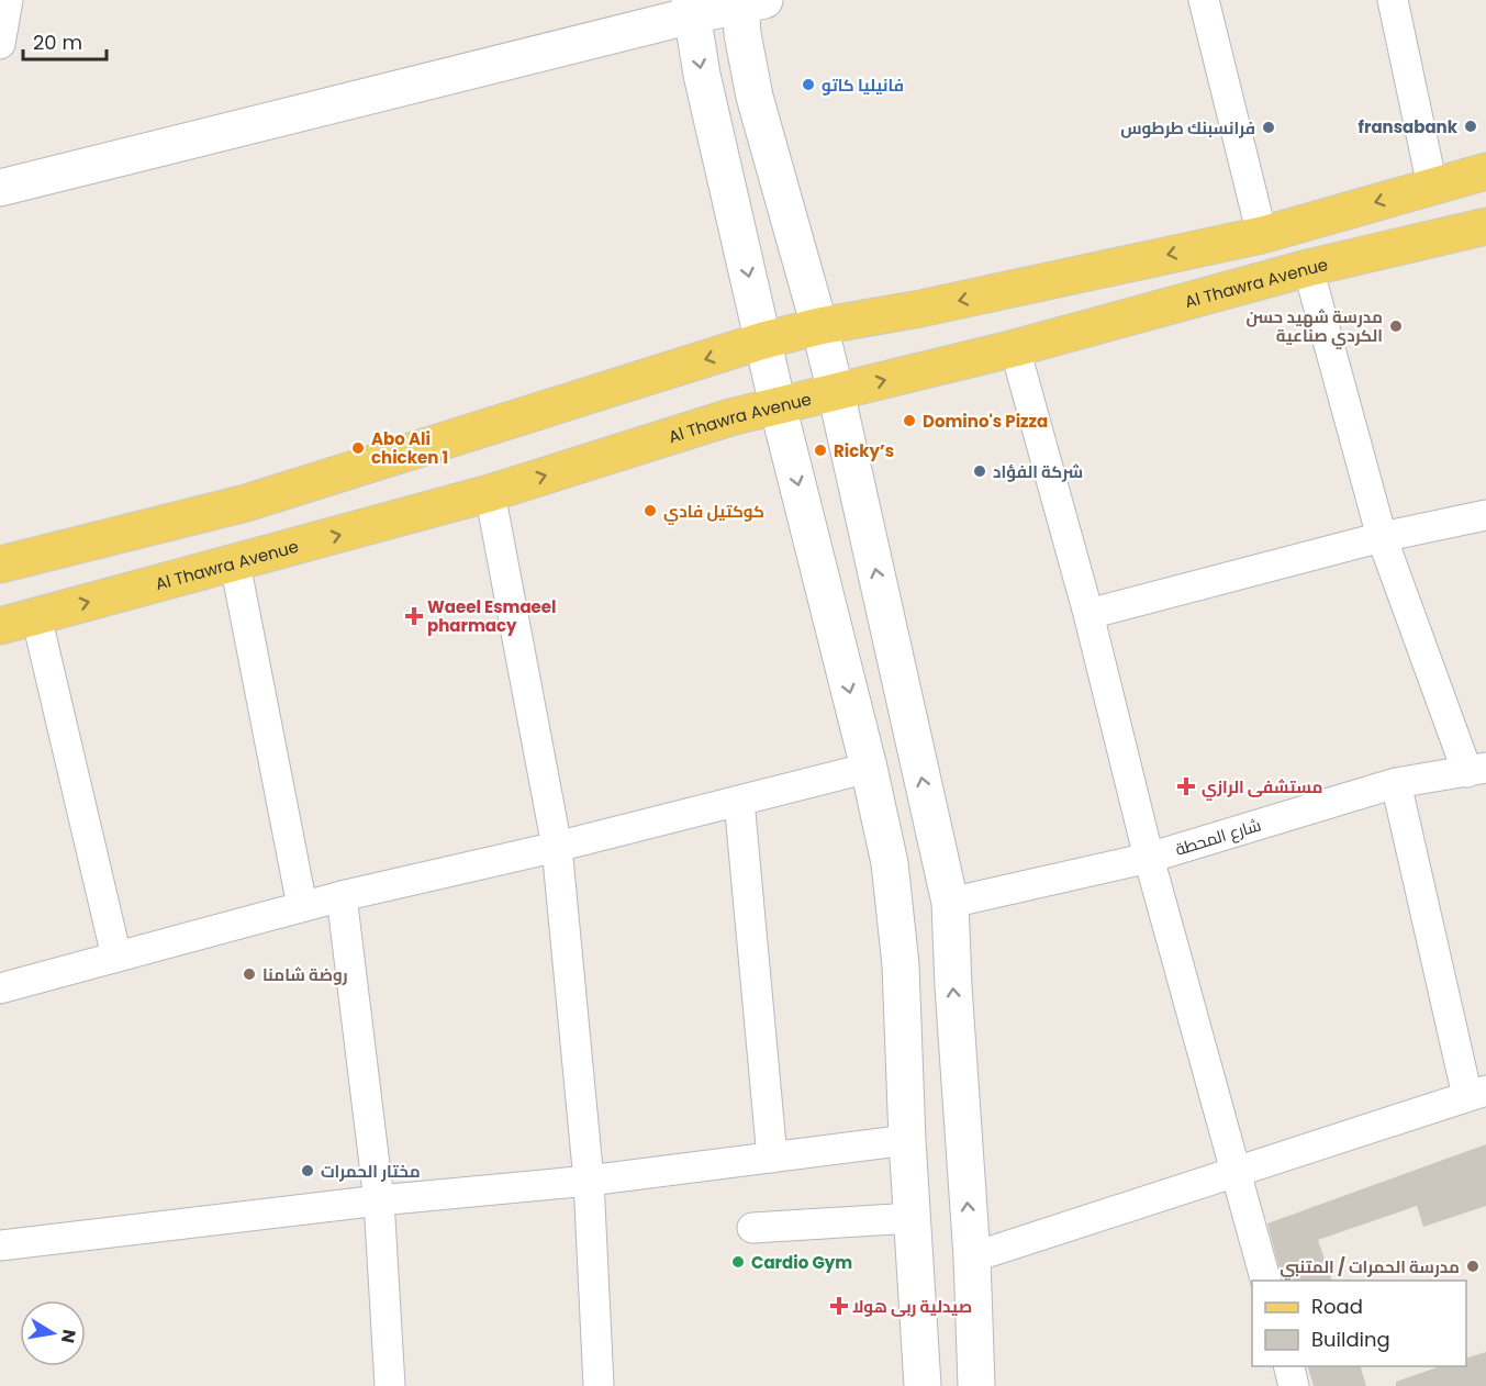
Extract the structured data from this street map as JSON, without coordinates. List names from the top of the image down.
{
  "streets": {
    "main road": ["Al Thawra Avenue"],
    "street": ["شارع المحطة"]
  },
  "places": {
    "other": [
      "فانيليا كاتو",
      "fransabank",
      "فرانسبنك طرطوس",
      "مدرسة شهيد حسن الكردي صناعية",
      "Domino's Pizza",
      "Abo Ali chicken 1",
      "Ricky’s",
      "شركة الفؤاد",
      "كوكتيل فادي",
      "روضة شامنا",
      "مختار الحمرات",
      "Cardio Gym",
      "مدرسة الحمرات / المتنبي"
    ],
    "health": ["Waeel Esmaeel pharmacy", "مستشفى الرازي", "صيدلية ربى هولا"]
  },
  "legend": ["Road", "Building"],
  "scale_bar": "20 m",
  "north": "right"
}
